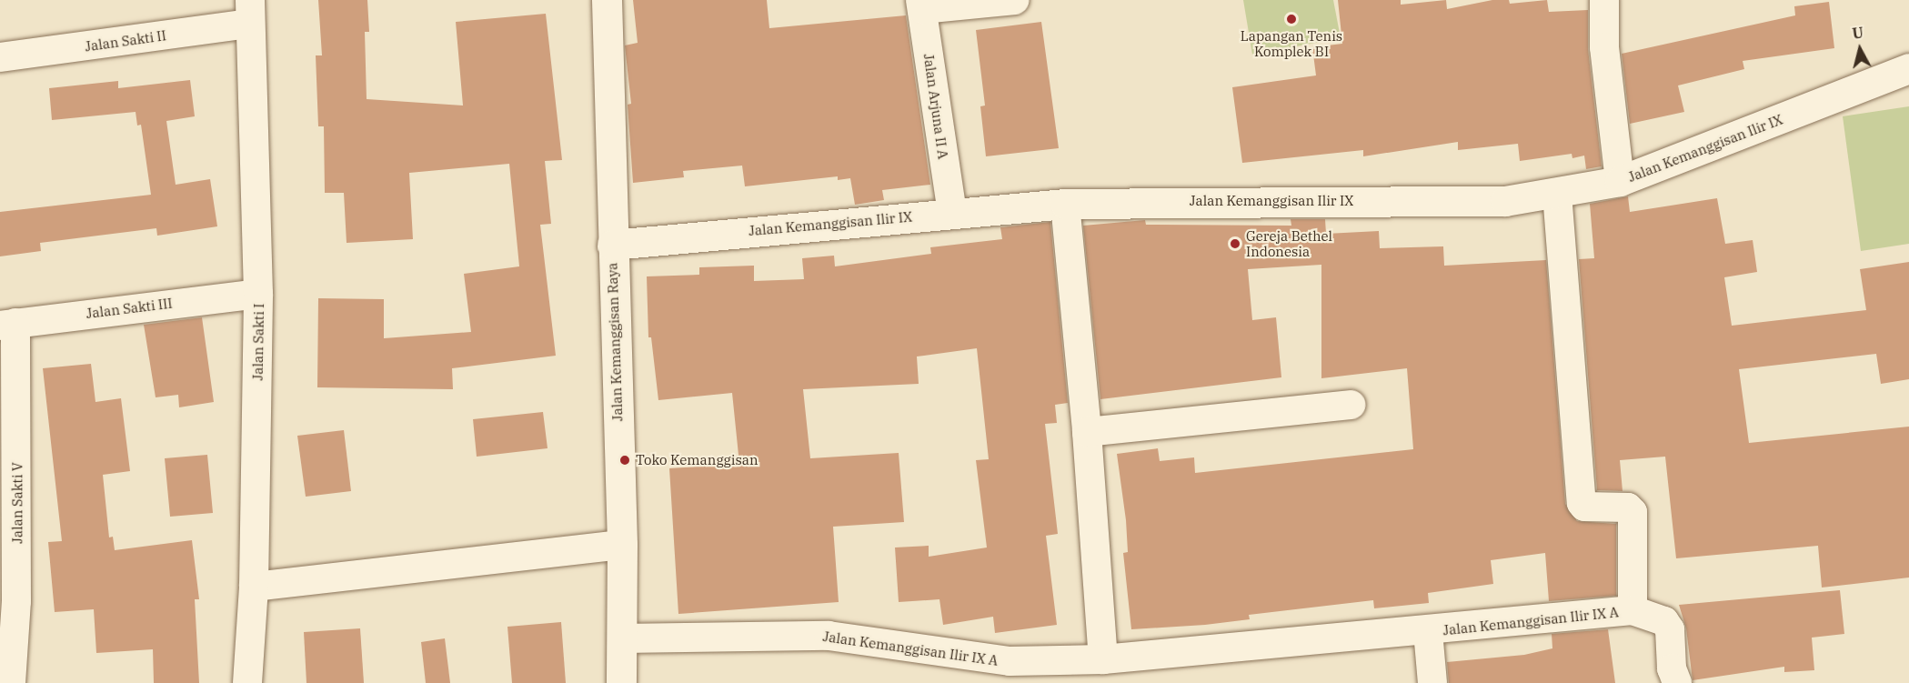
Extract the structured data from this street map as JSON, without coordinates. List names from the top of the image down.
{
  "streets": {
    "street": [
      "Jalan Sakti II",
      "Jalan Arjuna II A",
      "Jalan Kemanggisan Ilir IX",
      "Jalan Sakti III",
      "Jalan Sakti I",
      "Jalan Kemanggisan Raya",
      "Jalan Sakti V",
      "Jalan Kemanggisan Ilir IX A"
    ]
  },
  "crossings": [
    ["Jalan Sakti II", "Jalan Sakti I"],
    ["Jalan Arjuna II A", "Jalan Kemanggisan Ilir IX"],
    ["Jalan Kemanggisan Ilir IX", "Jalan Kemanggisan Raya"],
    ["Jalan Sakti III", "Jalan Sakti I"],
    ["Jalan Sakti III", "Jalan Sakti V"],
    ["Jalan Kemanggisan Raya", "Jalan Kemanggisan Ilir IX A"]
  ],
  "places": ["Lapangan Tenis Komplek BI", "Gereja Bethel Indonesia", "Toko Kemanggisan"],
  "north": "top"
}
